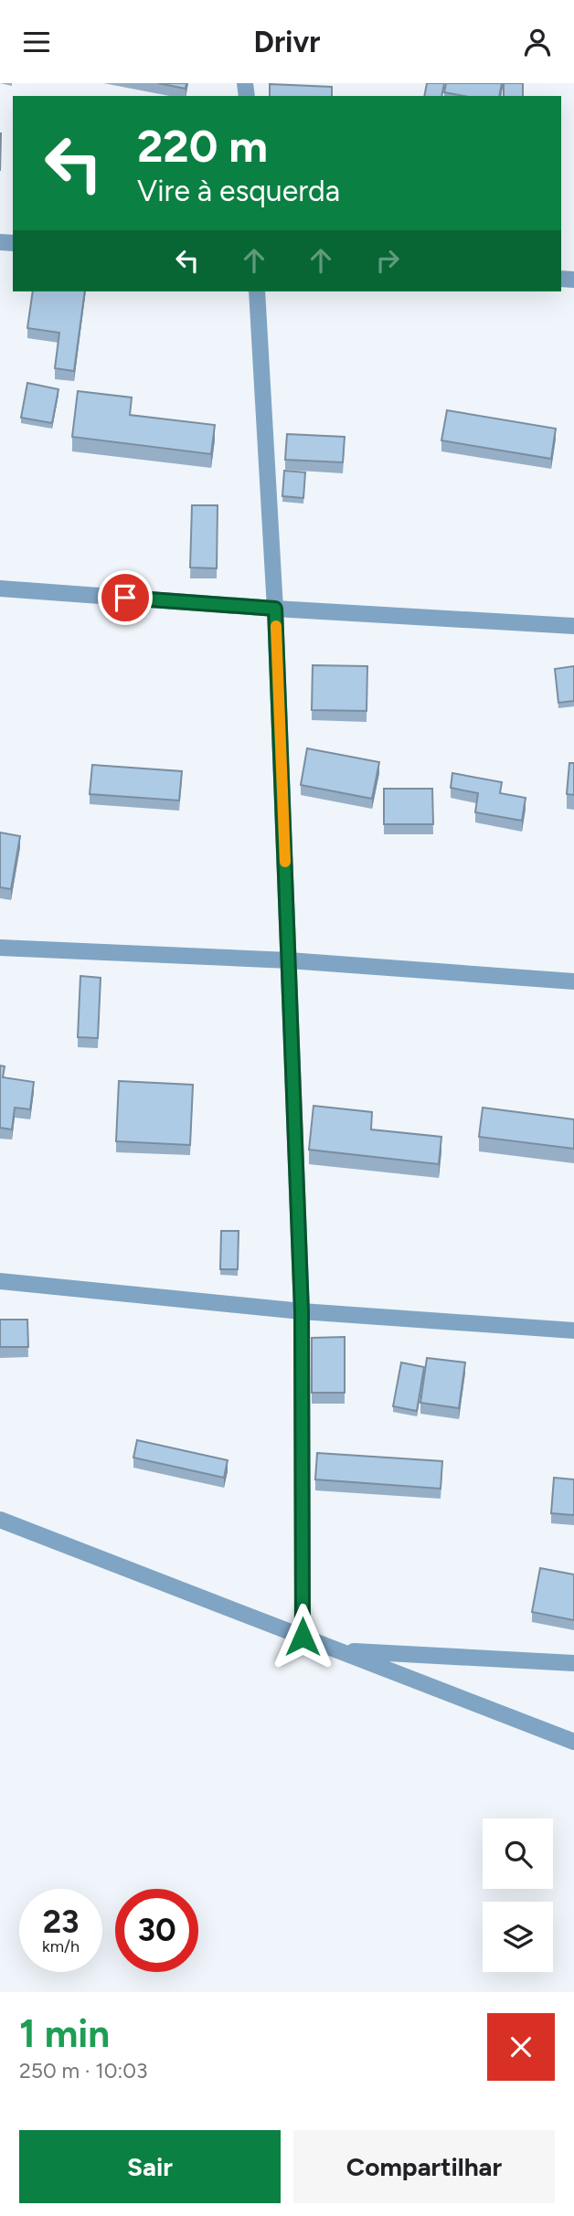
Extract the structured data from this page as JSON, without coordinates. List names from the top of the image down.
{
  "page": {
    "header": "Drivr",
    "turn": ["220 m", "Vire à esquerda"],
    "speed": "23 km/h",
    "limit": "30",
    "heading": ["1 min", "250 m · 10:03"],
    "buttons": ["Sair", "Compartilhar"]
  }
}
